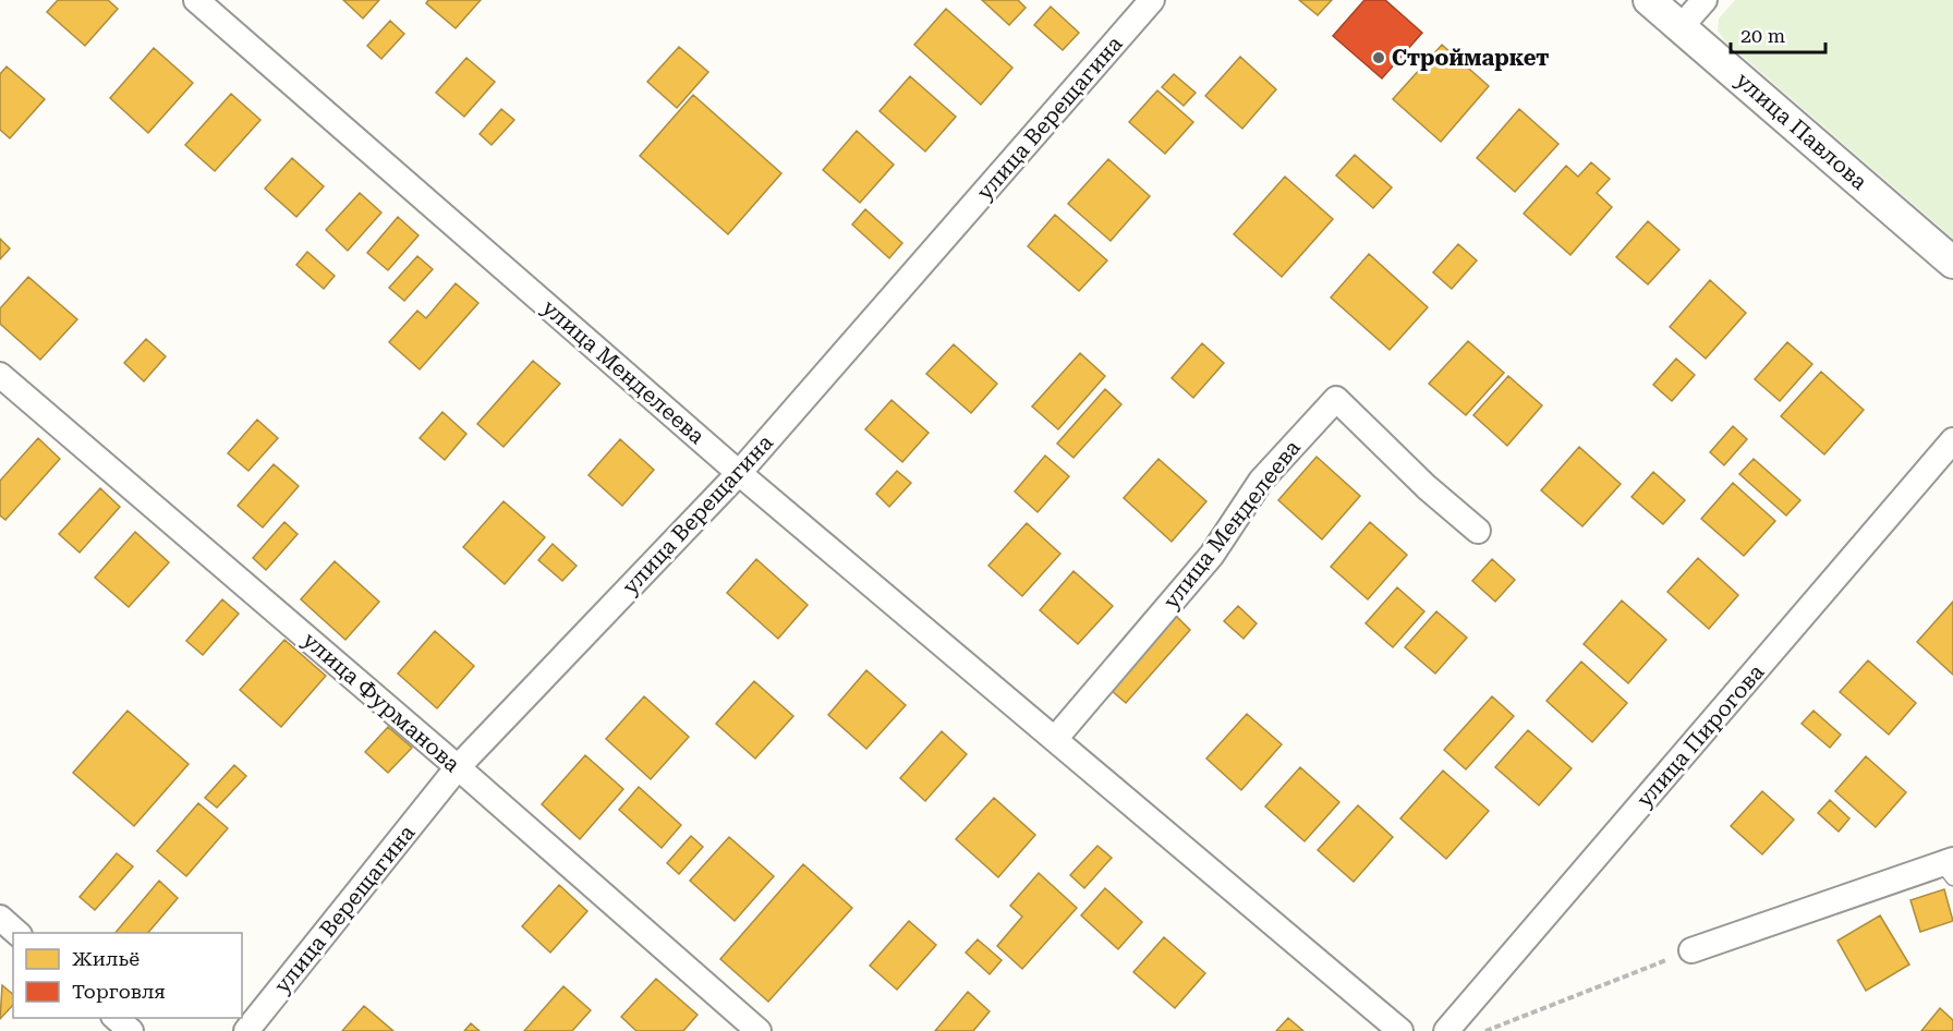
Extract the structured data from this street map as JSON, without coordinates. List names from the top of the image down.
{
  "streets": {
    "street": [
      "улица Верещагина",
      "улица Павлова",
      "улица Менделеева",
      "улица Фурманова",
      "улица Пирогова"
    ]
  },
  "crossings": [
    ["улица Верещагина", "улица Менделеева"],
    ["улица Верещагина", "улица Фурманова"]
  ],
  "places": ["Строймаркет"],
  "legend": ["Жильё", "Торговля"],
  "scale_bar": "20 m"
}
